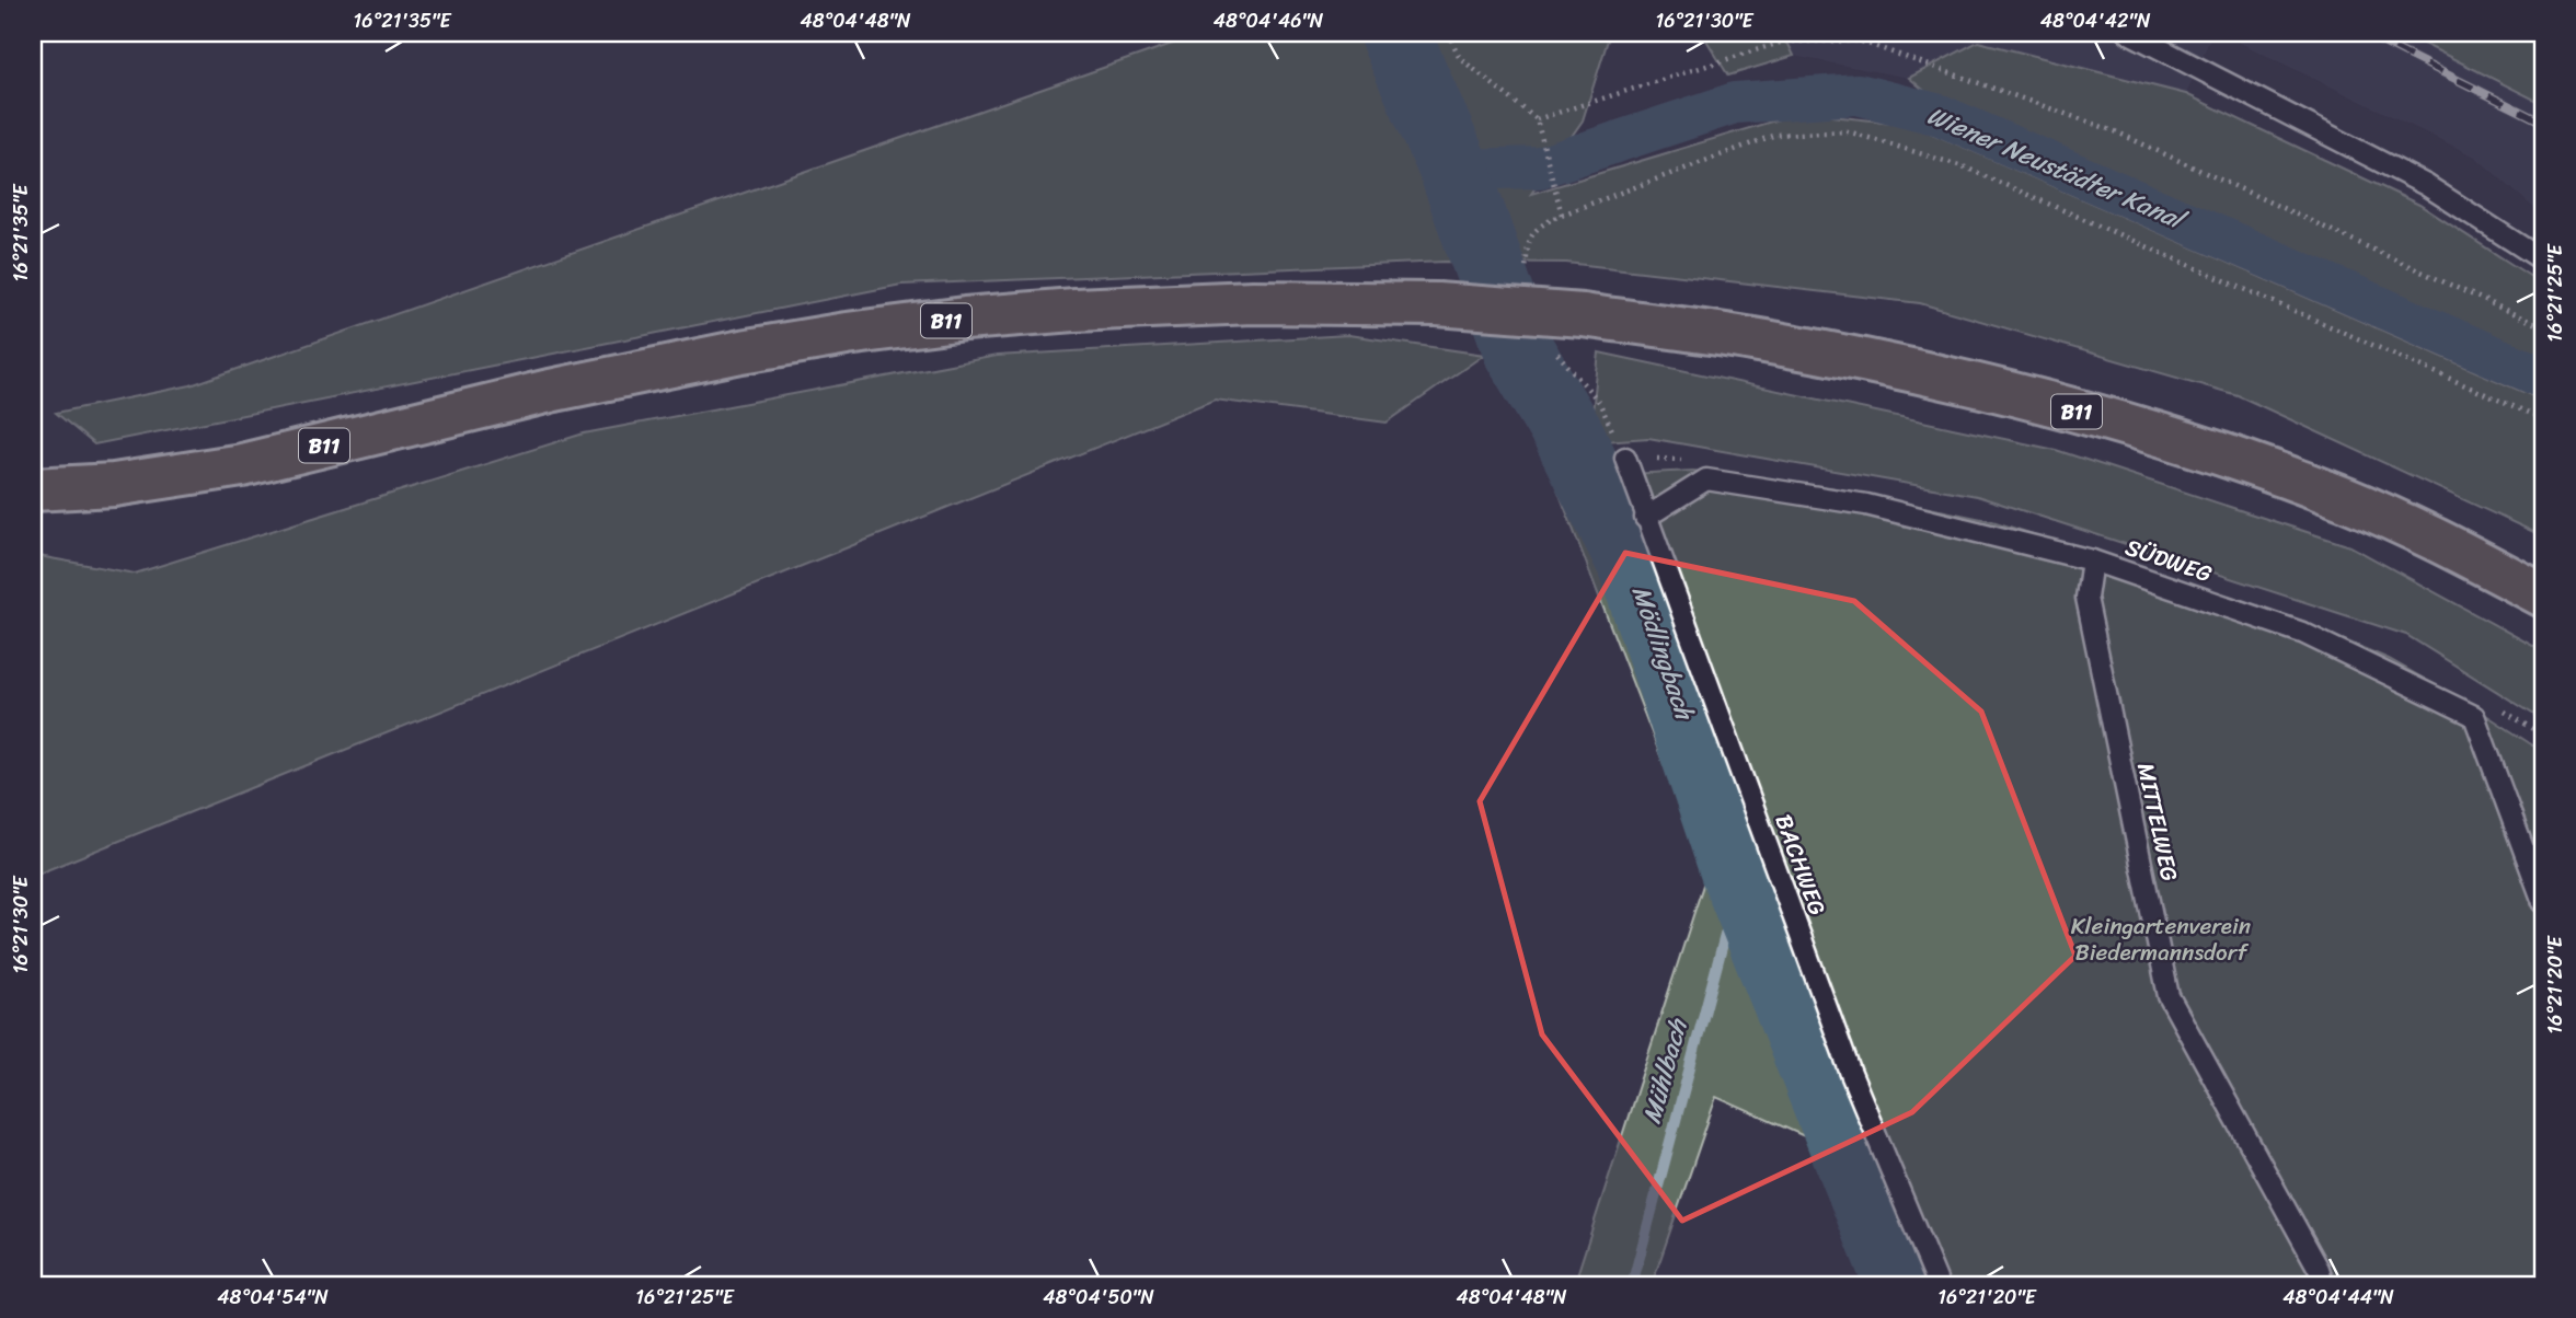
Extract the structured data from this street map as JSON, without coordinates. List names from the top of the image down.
{
  "streets": {
    "main road": ["B11"],
    "lane": ["SÜDWEG", "MITTELWEG", "BACHWEG"]
  },
  "crossings": [
    ["SÜDWEG", "MITTELWEG"],
    ["SÜDWEG", "BACHWEG"]
  ],
  "water": ["Wiener Neustädter Kanal", "Mödlingbach", "Mühlbach"],
  "parks": ["Kleingartenverein Biedermannsdorf"],
  "coordinates": [
    "16°21'35\"E",
    "48°04'48\"N",
    "48°04'46\"N",
    "16°21'30\"E",
    "48°04'42\"N",
    "16°21'25\"E",
    "16°21'20\"E",
    "48°04'54\"N",
    "48°04'50\"N",
    "48°04'44\"N"
  ]
}
